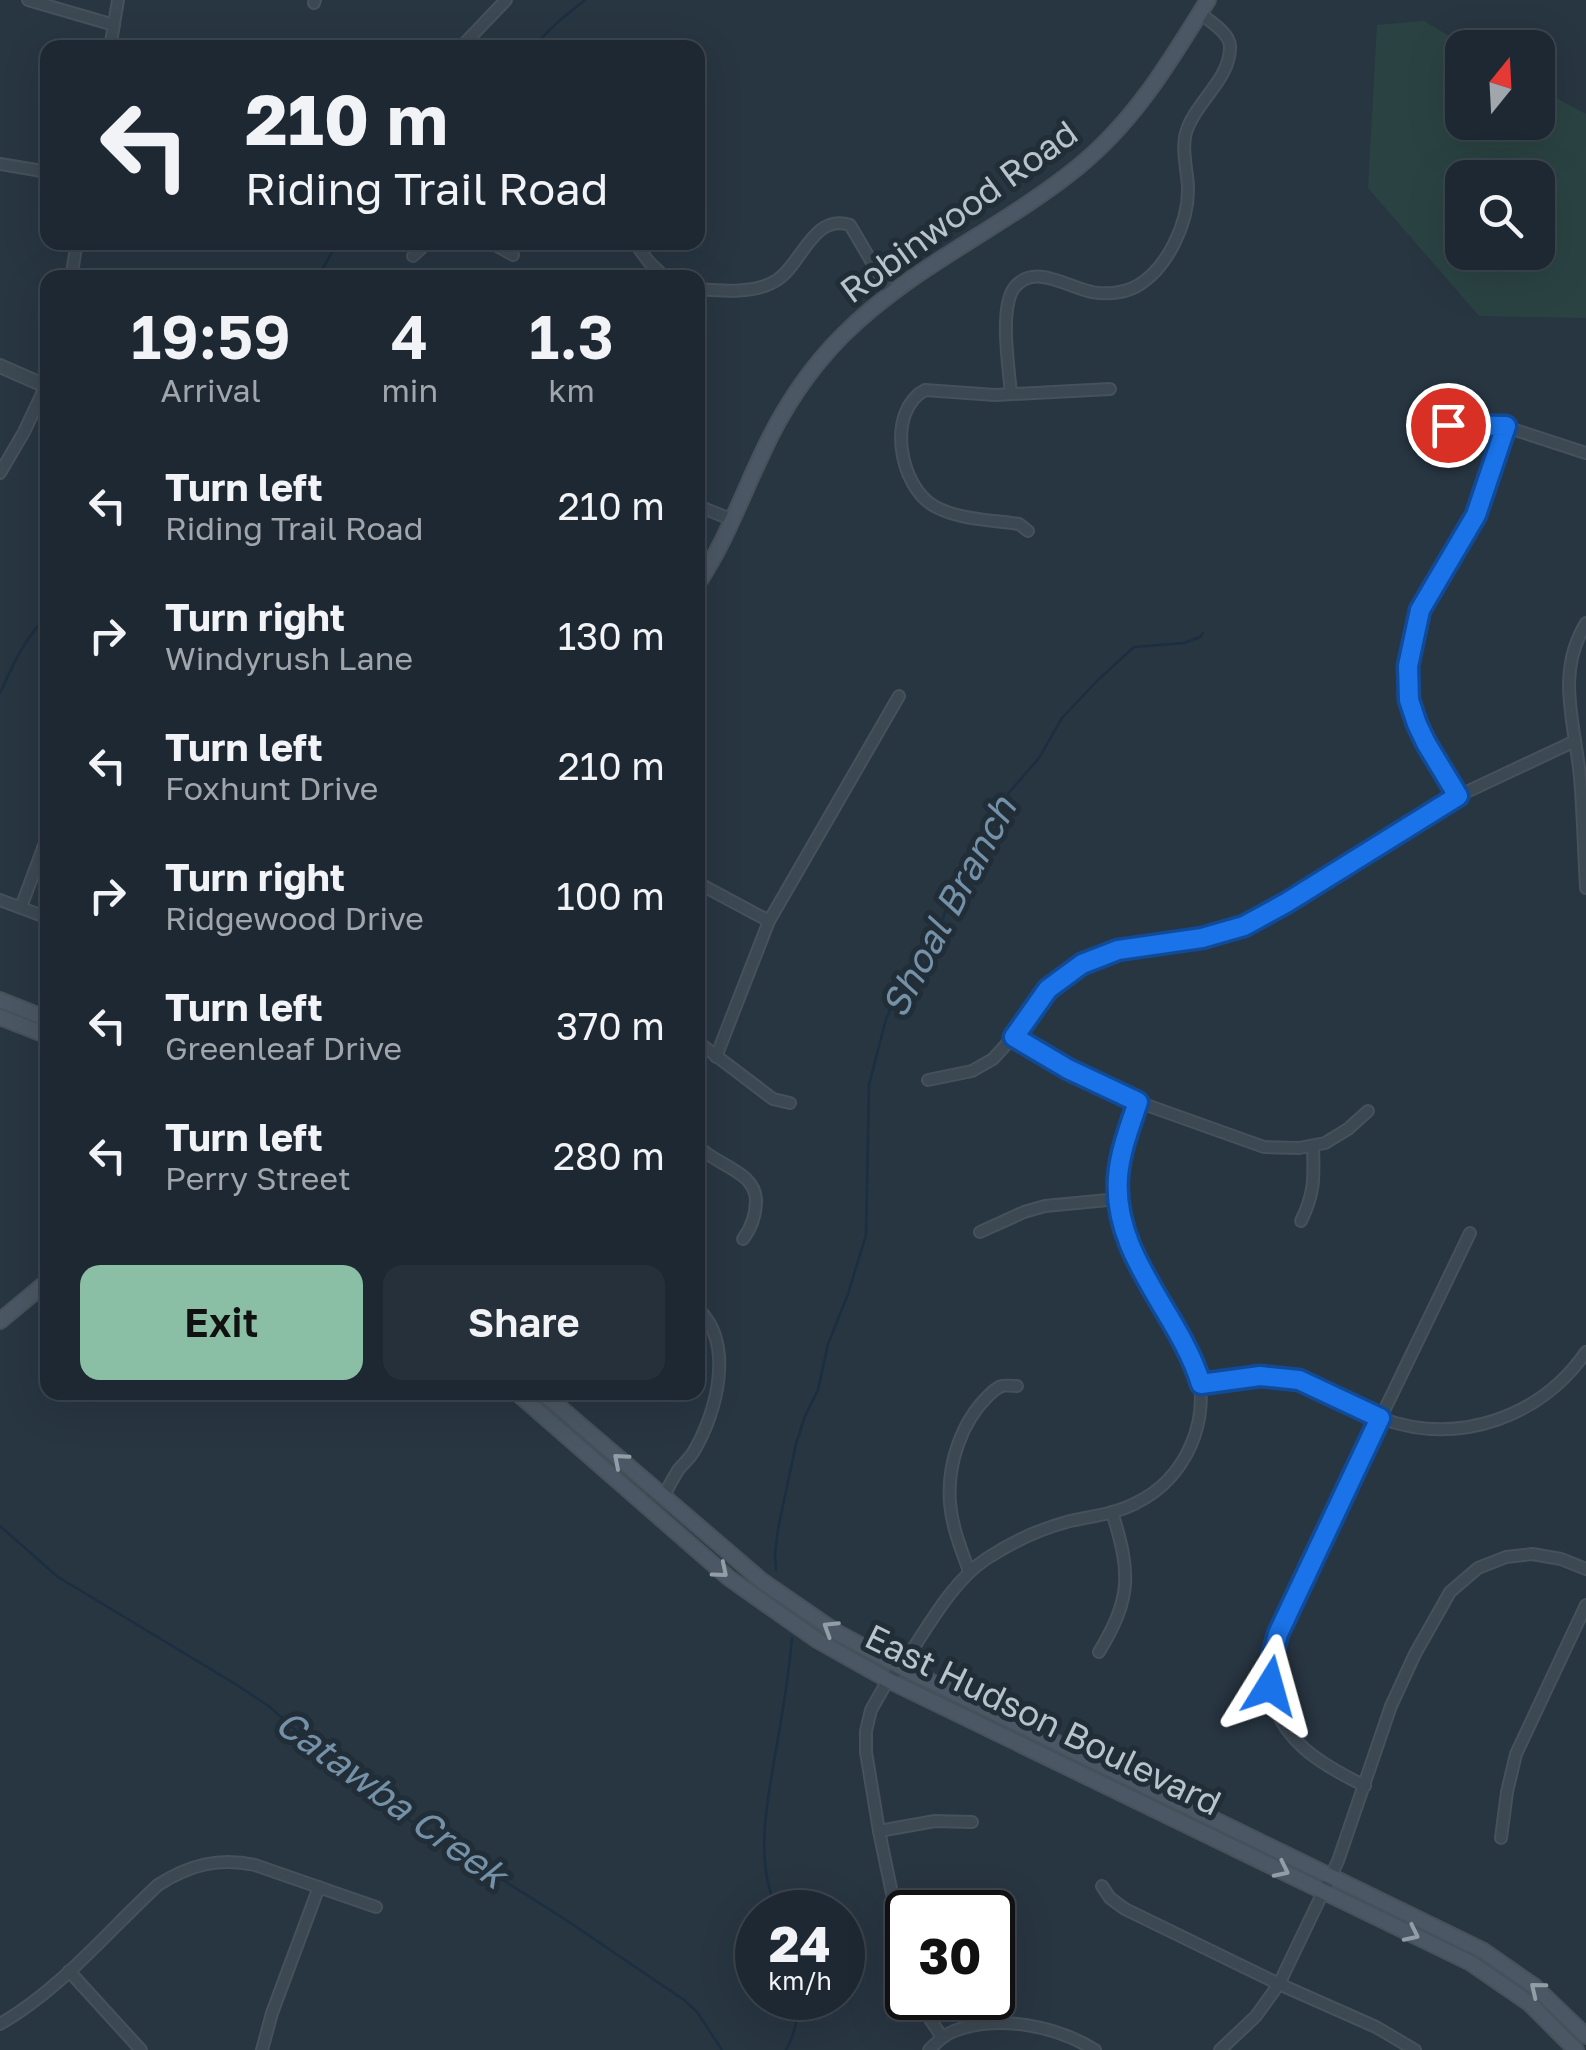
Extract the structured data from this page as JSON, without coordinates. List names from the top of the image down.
{
  "streets": {
    "main road": ["Robinwood Road", "East Hudson Boulevard"]
  },
  "water": ["Shoal Branch", "Catawba Creek"],
  "north": "top",
  "page": {
    "turn": ["210 m", "Riding Trail Road"],
    "eta": [
      "19:59",
      "Arrival",
      "4",
      "min",
      "1.3",
      "km"
    ],
    "list": [
      {
        "name": "Turn left",
        "note": "Riding Trail Road",
        "value": "210 m"
      },
      {
        "name": "Turn right",
        "note": "Windyrush Lane",
        "value": "130 m"
      },
      {
        "name": "Turn left",
        "note": "Foxhunt Drive",
        "value": "210 m"
      },
      {
        "name": "Turn right",
        "note": "Ridgewood Drive",
        "value": "100 m"
      },
      {
        "name": "Turn left",
        "note": "Greenleaf Drive",
        "value": "370 m"
      },
      {
        "name": "Turn left",
        "note": "Perry Street",
        "value": "280 m"
      }
    ],
    "buttons": ["Exit", "Share"],
    "speed": "24 km/h",
    "limit": "30"
  }
}
